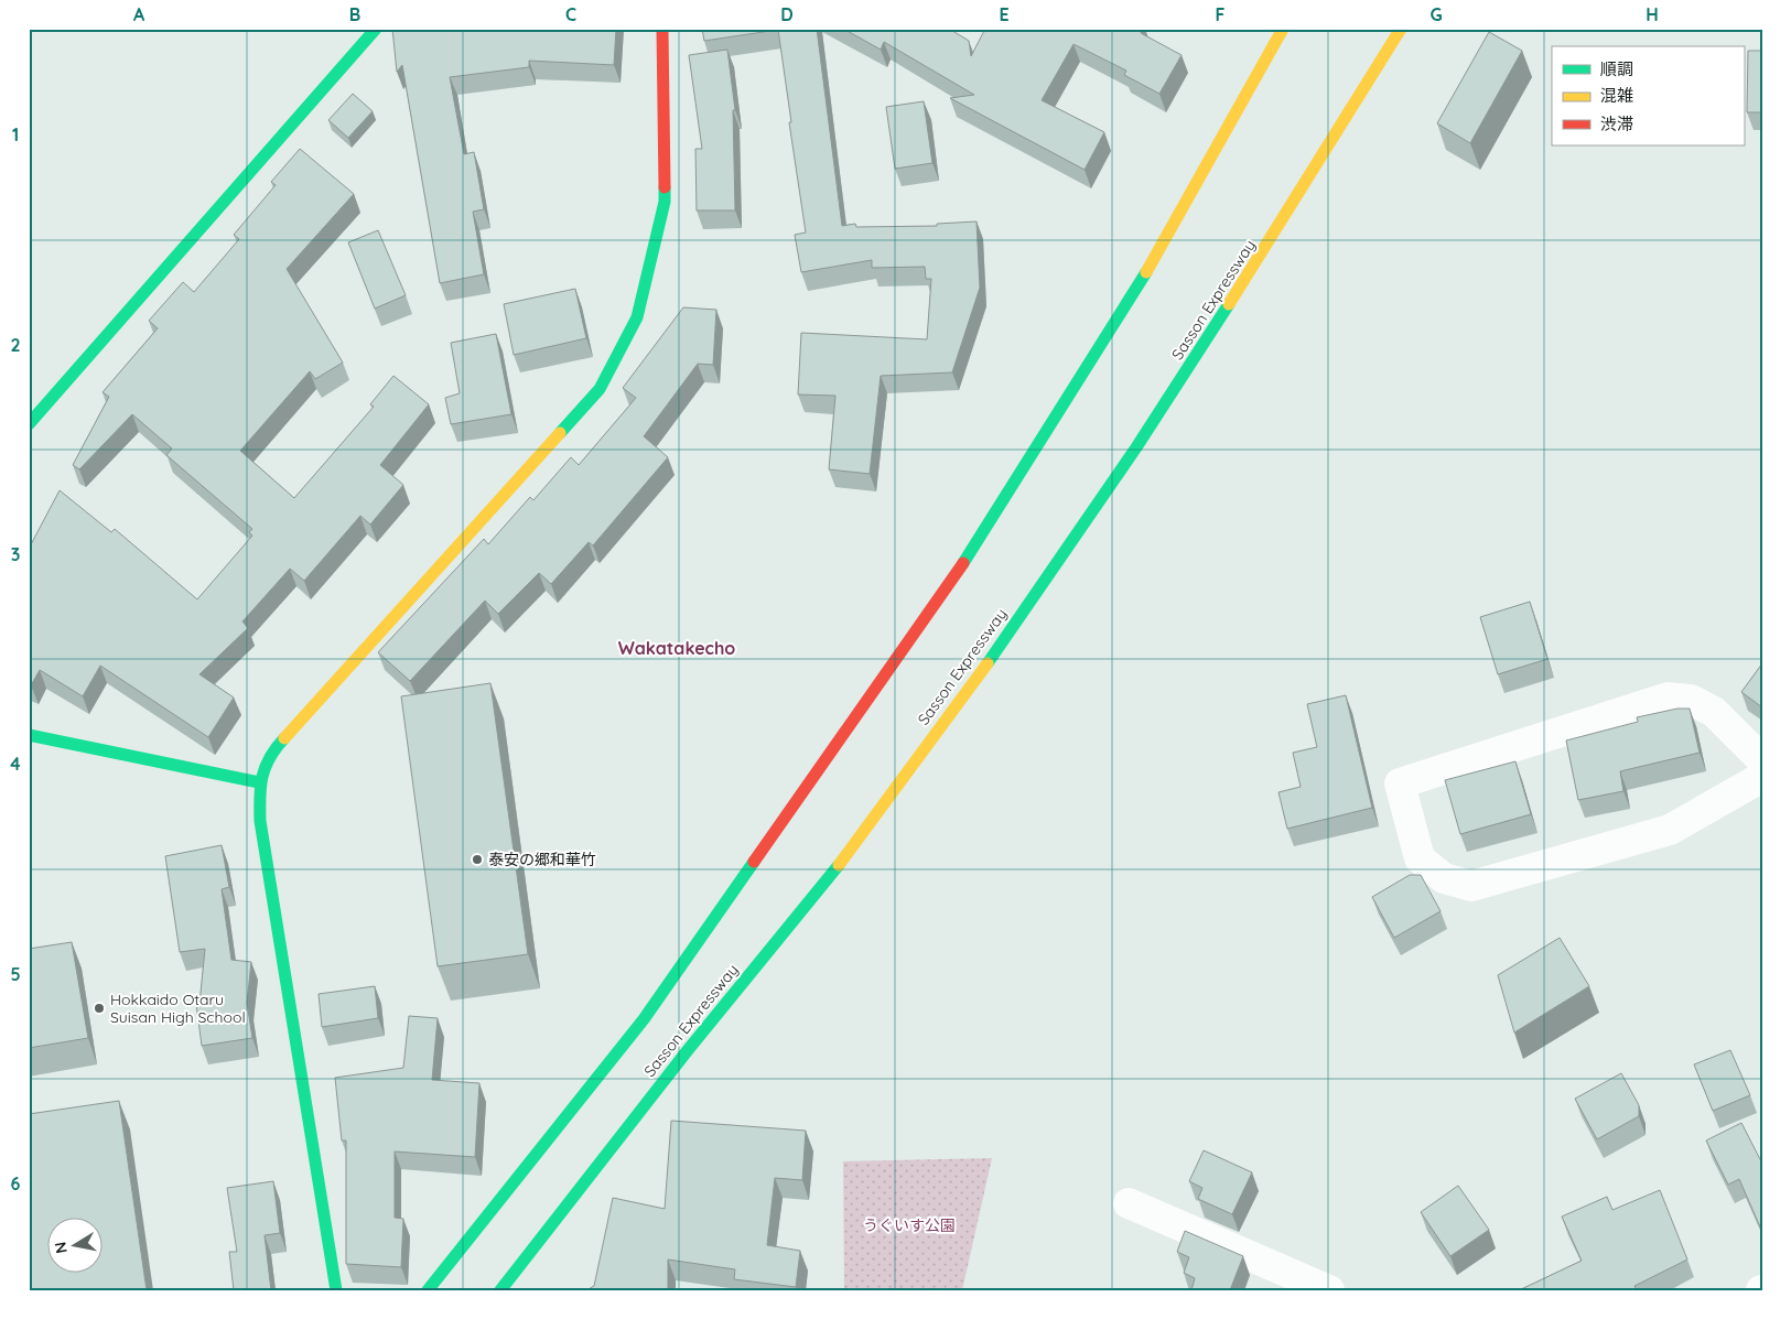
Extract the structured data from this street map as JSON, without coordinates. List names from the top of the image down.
{
  "streets": {
    "main road": ["Sasson Expressway"]
  },
  "districts": ["Wakatakecho"],
  "parks": ["うぐいす公園"],
  "places": ["泰安の郷和華竹", "Hokkaido Otaru Suisan High School"],
  "legend": ["順調", "混雑", "渋滞"],
  "north": "left",
  "grid": {
    "columns": [
      "A",
      "B",
      "C",
      "D",
      "E",
      "F",
      "G",
      "H"
    ],
    "rows": [
      "1",
      "2",
      "3",
      "4",
      "5",
      "6"
    ]
  }
}
